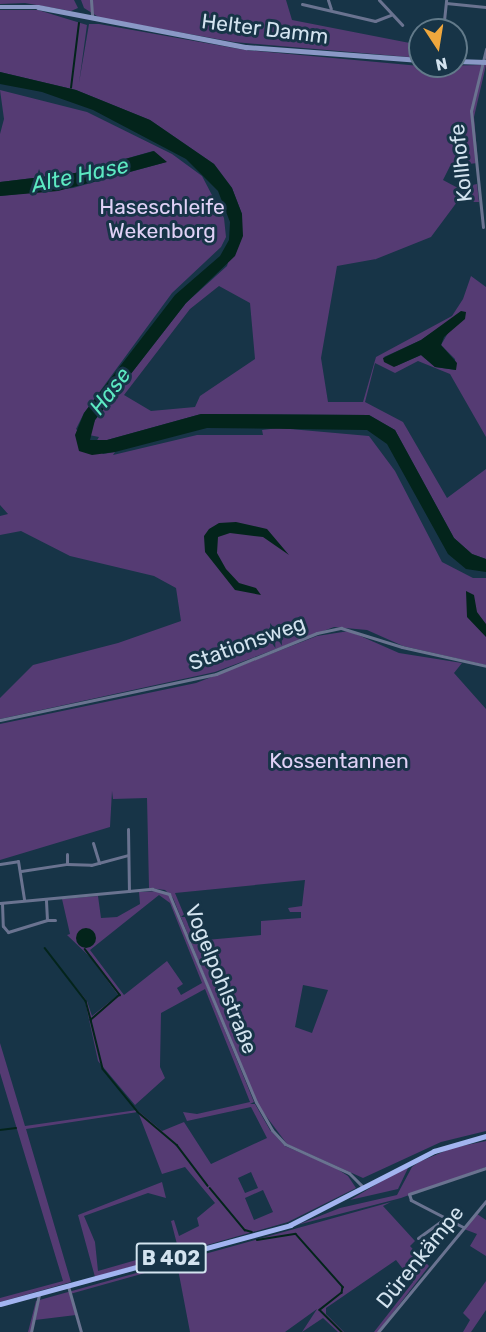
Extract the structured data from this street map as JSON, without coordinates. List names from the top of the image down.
{
  "streets": {
    "main road": ["B 402"],
    "street": [
      "Helter Damm",
      "Kollhofe",
      "Stationsweg",
      "Vogelpohlstraße",
      "Dürenkämpe"
    ]
  },
  "crossings": [
    ["Vogelpohlstraße", "B 402"]
  ],
  "water": ["Alte Hase", "Hase"],
  "parks": ["Haseschleife Wekenborg", "Kossentannen"],
  "north": "bottom"
}
